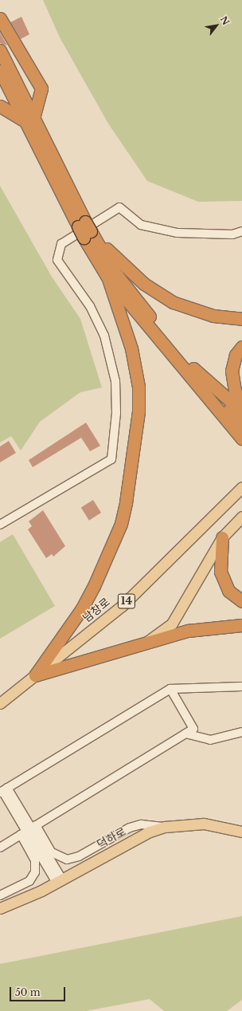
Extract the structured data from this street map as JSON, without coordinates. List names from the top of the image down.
{
  "streets": {
    "main road": ["14", "남창로", "덕하로"]
  },
  "scale_bar": "50 m",
  "north": "top right"
}
